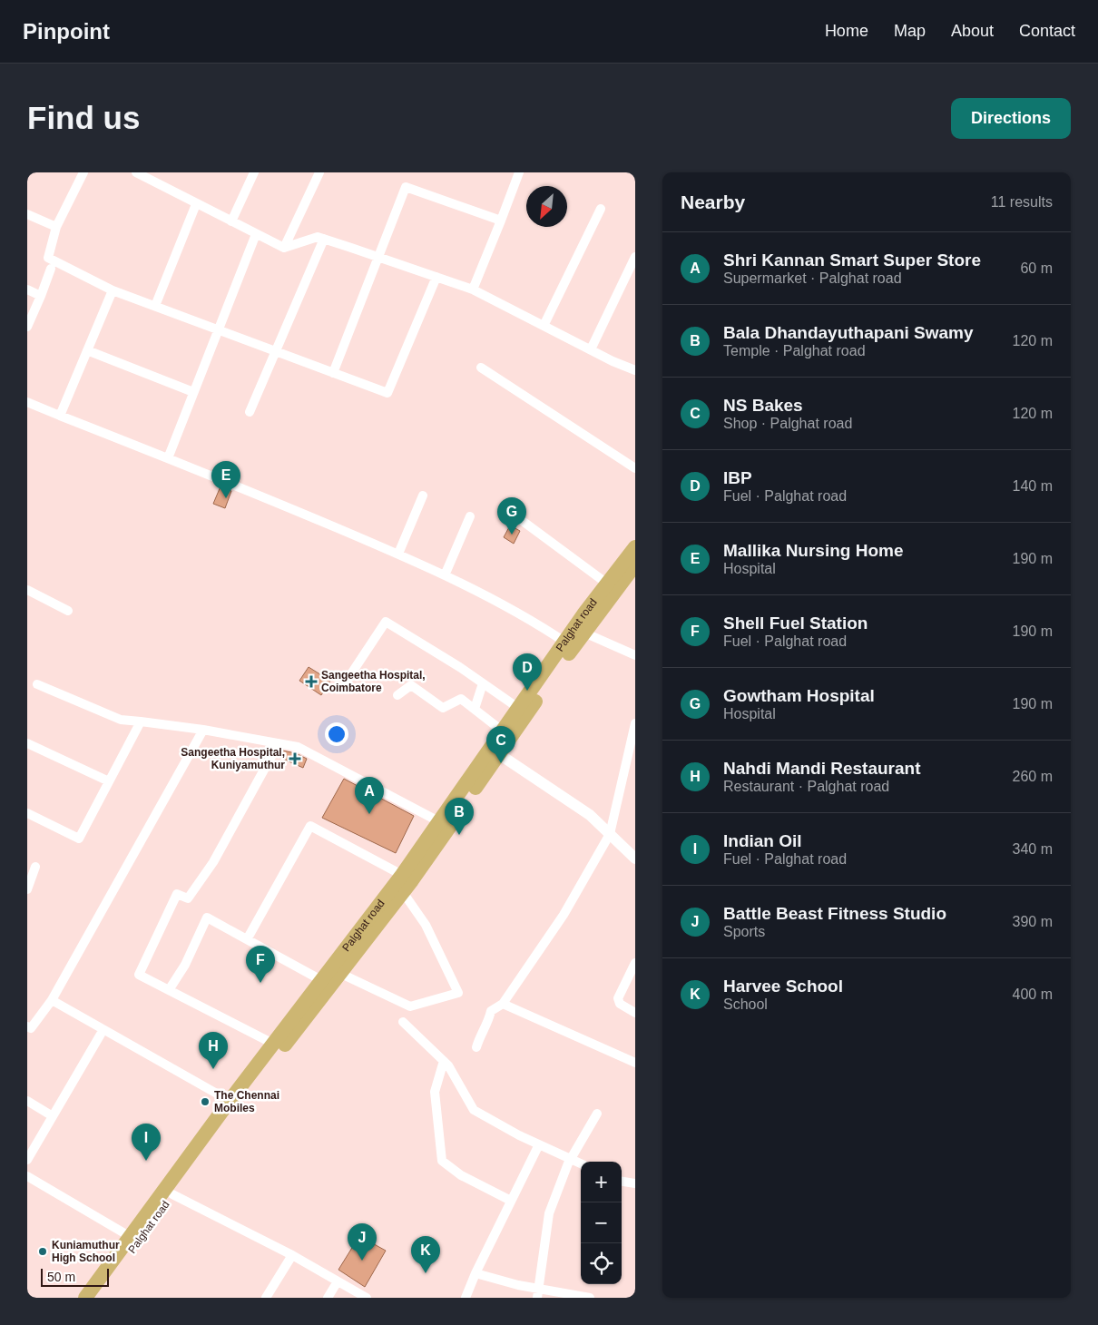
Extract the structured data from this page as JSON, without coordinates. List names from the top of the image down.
{
  "streets": {
    "main road": ["Palghat road"]
  },
  "places": {
    "health": ["Sangeetha Hospital, Coimbatore", "Sangeetha Hospital, Kuniyamuthur"],
    "other": ["The Chennai Mobiles", "Kuniamuthur High School"]
  },
  "scale_bar": "50 m",
  "north": "bottom left",
  "page": {
    "header": "Pinpoint",
    "nav": [
      "Home",
      "Map",
      "About",
      "Contact"
    ],
    "buttons": "Directions",
    "title": "Find us",
    "heading": ["Nearby", "11 results"],
    "list": [
      {
        "mark": "A",
        "name": "Shri Kannan Smart Super Store",
        "note": "Supermarket · Palghat road",
        "value": "60 m"
      },
      {
        "mark": "B",
        "name": "Bala Dhandayuthapani Swamy",
        "note": "Temple · Palghat road",
        "value": "120 m"
      },
      {
        "mark": "C",
        "name": "NS Bakes",
        "note": "Shop · Palghat road",
        "value": "120 m"
      },
      {
        "mark": "D",
        "name": "IBP",
        "note": "Fuel · Palghat road",
        "value": "140 m"
      },
      {
        "mark": "E",
        "name": "Mallika Nursing Home",
        "note": "Hospital",
        "value": "190 m"
      },
      {
        "mark": "F",
        "name": "Shell Fuel Station",
        "note": "Fuel · Palghat road",
        "value": "190 m"
      },
      {
        "mark": "G",
        "name": "Gowtham Hospital",
        "note": "Hospital",
        "value": "190 m"
      },
      {
        "mark": "H",
        "name": "Nahdi Mandi Restaurant",
        "note": "Restaurant · Palghat road",
        "value": "260 m"
      },
      {
        "mark": "I",
        "name": "Indian Oil",
        "note": "Fuel · Palghat road",
        "value": "340 m"
      },
      {
        "mark": "J",
        "name": "Battle Beast Fitness Studio",
        "note": "Sports",
        "value": "390 m"
      },
      {
        "mark": "K",
        "name": "Harvee School",
        "note": "School",
        "value": "400 m"
      }
    ],
    "pins": [
      "E",
      "G",
      "D",
      "C",
      "A",
      "B",
      "F",
      "H",
      "I",
      "J",
      "K"
    ],
    "map_buttons": ["+", "−"],
    "scale": "50 m"
  }
}
